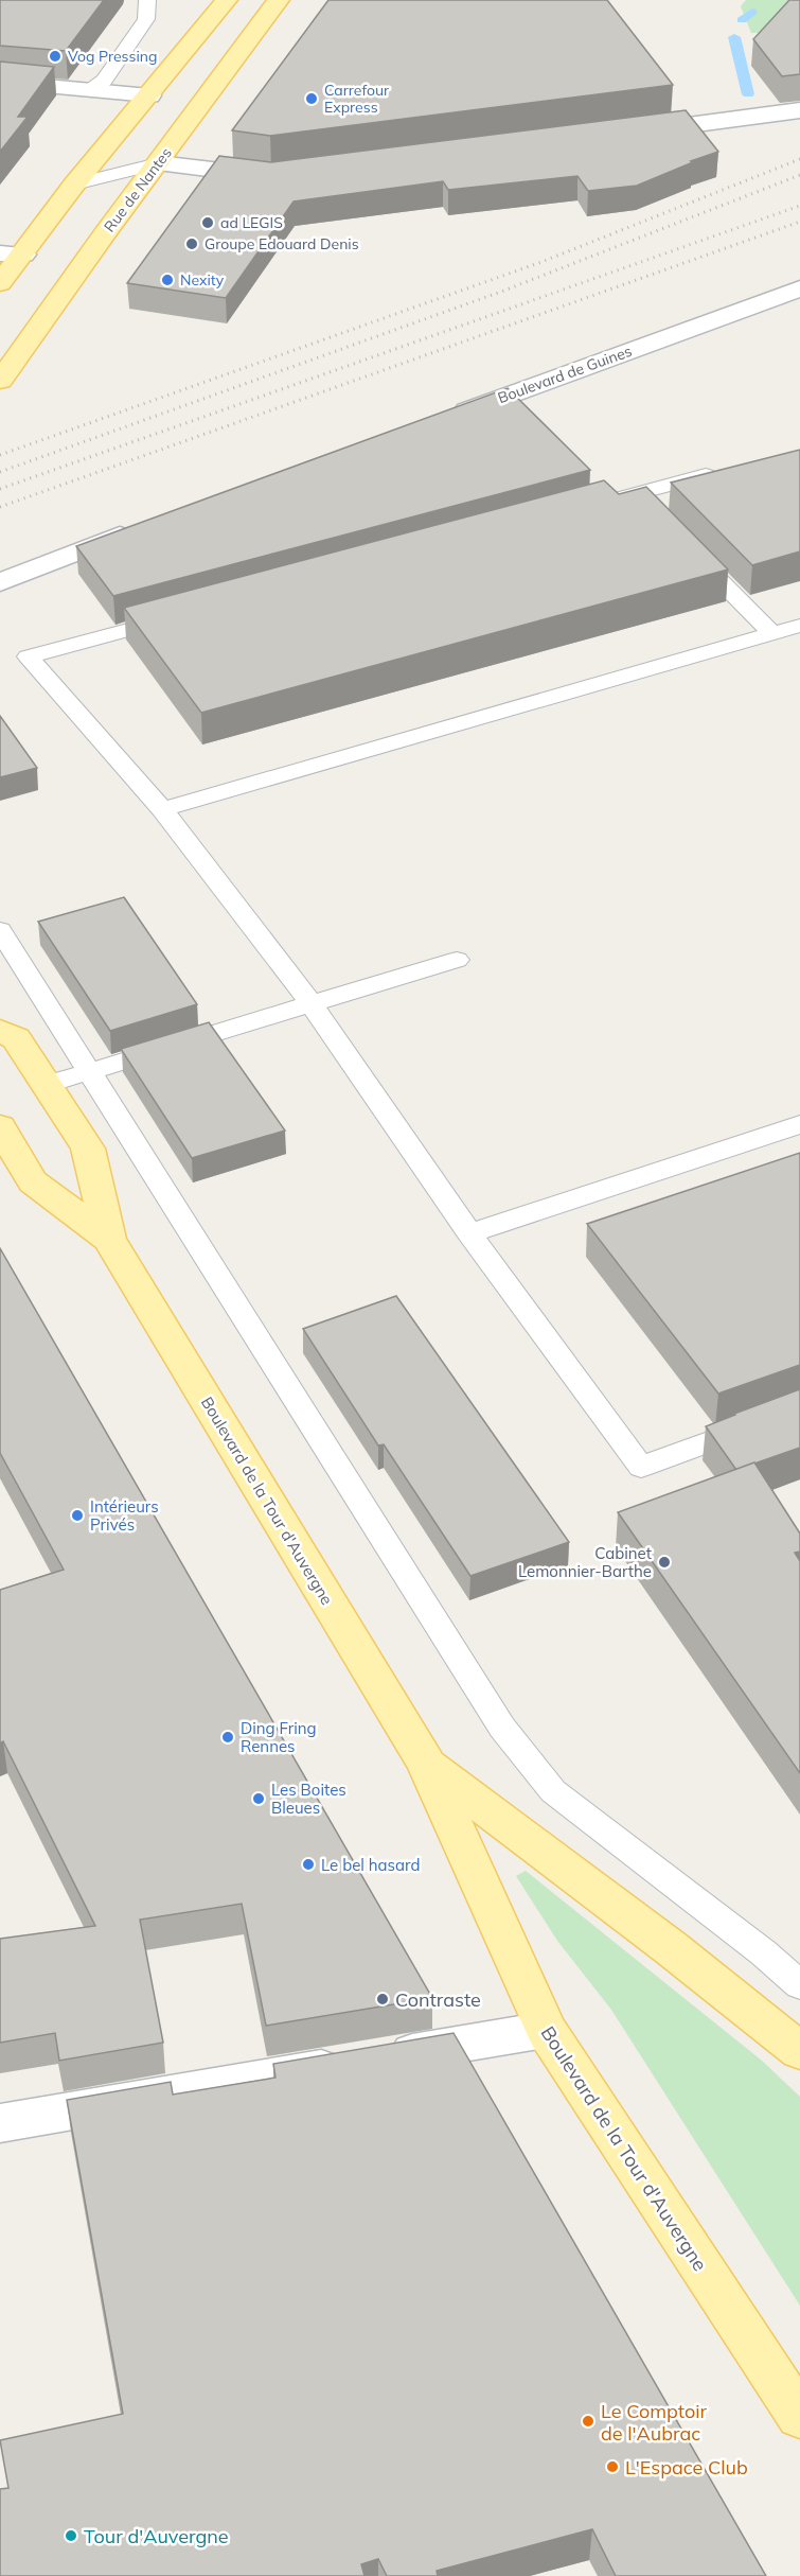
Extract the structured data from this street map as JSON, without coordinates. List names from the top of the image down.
{
  "streets": {
    "main road": ["Rue de Nantes", "Boulevard de la Tour d'Auvergne"],
    "street": ["Boulevard de Guines"]
  },
  "places": [
    "Vog Pressing",
    "Carrefour Express",
    "ad LEGIS",
    "Groupe Edouard Denis",
    "Nexity",
    "Intérieurs Privés",
    "Cabinet Lemonnier-Barthe",
    "Ding Fring Rennes",
    "Les Boites Bleues",
    "Le bel hasard",
    "Contraste",
    "Le Comptoir de l'Aubrac",
    "L'Espace Club",
    "Tour d'Auvergne"
  ]
}
